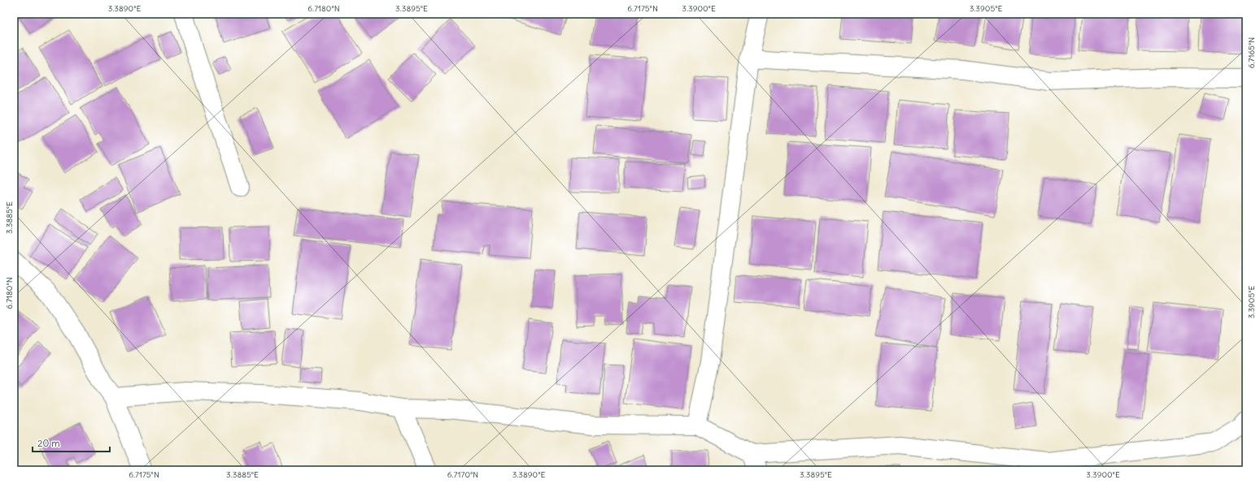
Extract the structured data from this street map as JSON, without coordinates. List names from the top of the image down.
{
  "scale_bar": "20 m",
  "coordinates": [
    "3.3890°E",
    "6.7180°N",
    "3.3895°E",
    "6.7175°N",
    "3.3900°E",
    "3.3905°E",
    "6.7165°N",
    "3.3885°E",
    "6.7170°N"
  ]
}
